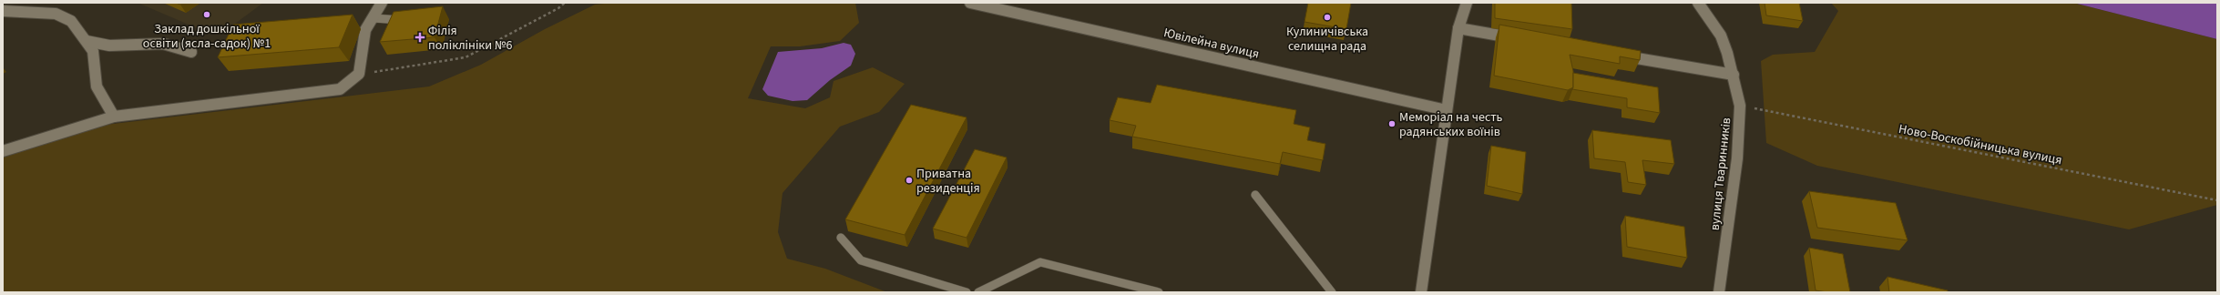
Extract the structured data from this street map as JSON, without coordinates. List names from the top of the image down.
{
  "streets": {
    "street": ["Ювілейна вулиця", "вулиця Тваринників"],
    "path": ["Ново-Воскобійницька вулиця"]
  },
  "crossings": [
    ["Ново-Воскобійницька вулиця", "вулиця Тваринників"]
  ],
  "places": {
    "other": [
      "Заклад дошкільної освіти (ясла-садок) №1",
      "Кулиничівська селищна рада",
      "Меморіал на честь радянських воїнів",
      "Приватна резиденція"
    ],
    "health": ["Філія поліклініки №6"]
  }
}
